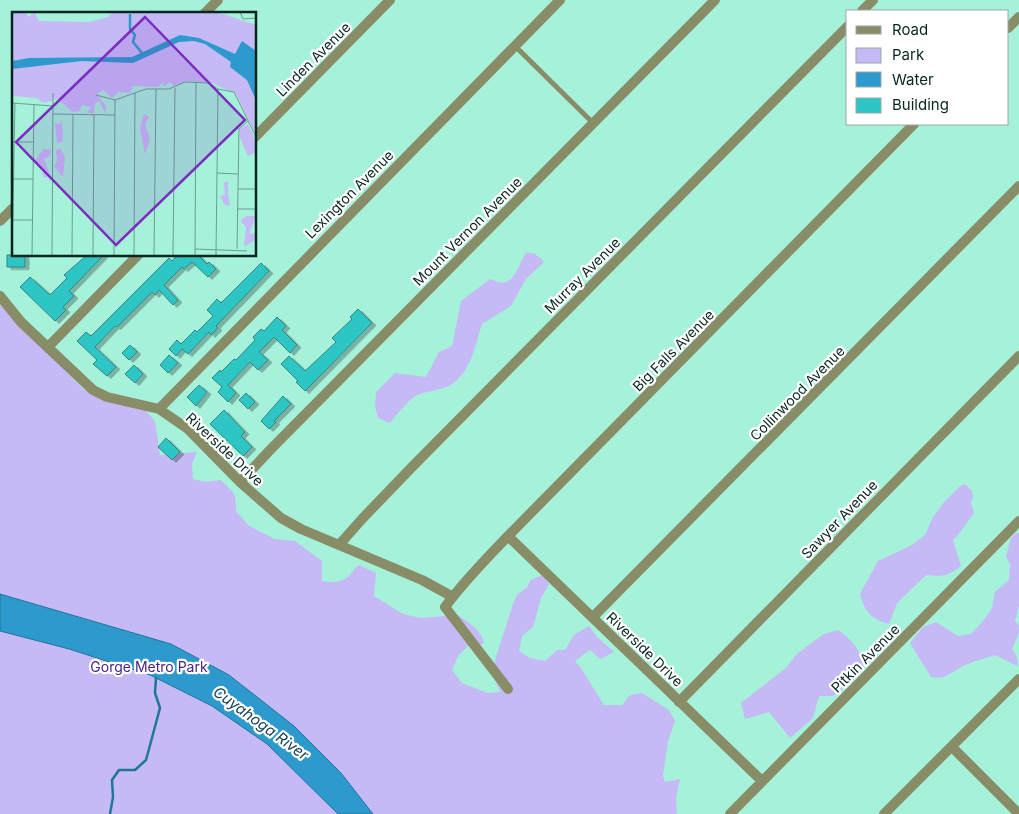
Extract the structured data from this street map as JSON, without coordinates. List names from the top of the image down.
{
  "streets": {
    "street": [
      "Linden Avenue",
      "Lexington Avenue",
      "Mount Vernon Avenue",
      "Murray Avenue",
      "Big Falls Avenue",
      "Collinwood Avenue",
      "Riverside Drive",
      "Sawyer Avenue",
      "Pitkin Avenue"
    ]
  },
  "crossings": [
    ["Lexington Avenue", "Riverside Drive"],
    ["Mount Vernon Avenue", "Riverside Drive"],
    ["Murray Avenue", "Riverside Drive"],
    ["Big Falls Avenue", "Riverside Drive"],
    ["Collinwood Avenue", "Riverside Drive"],
    ["Riverside Drive", "Sawyer Avenue"],
    ["Riverside Drive", "Pitkin Avenue"]
  ],
  "water": ["Cuyahoga River"],
  "parks": ["Gorge Metro Park"],
  "legend": [
    "Road",
    "Park",
    "Water",
    "Building"
  ]
}
